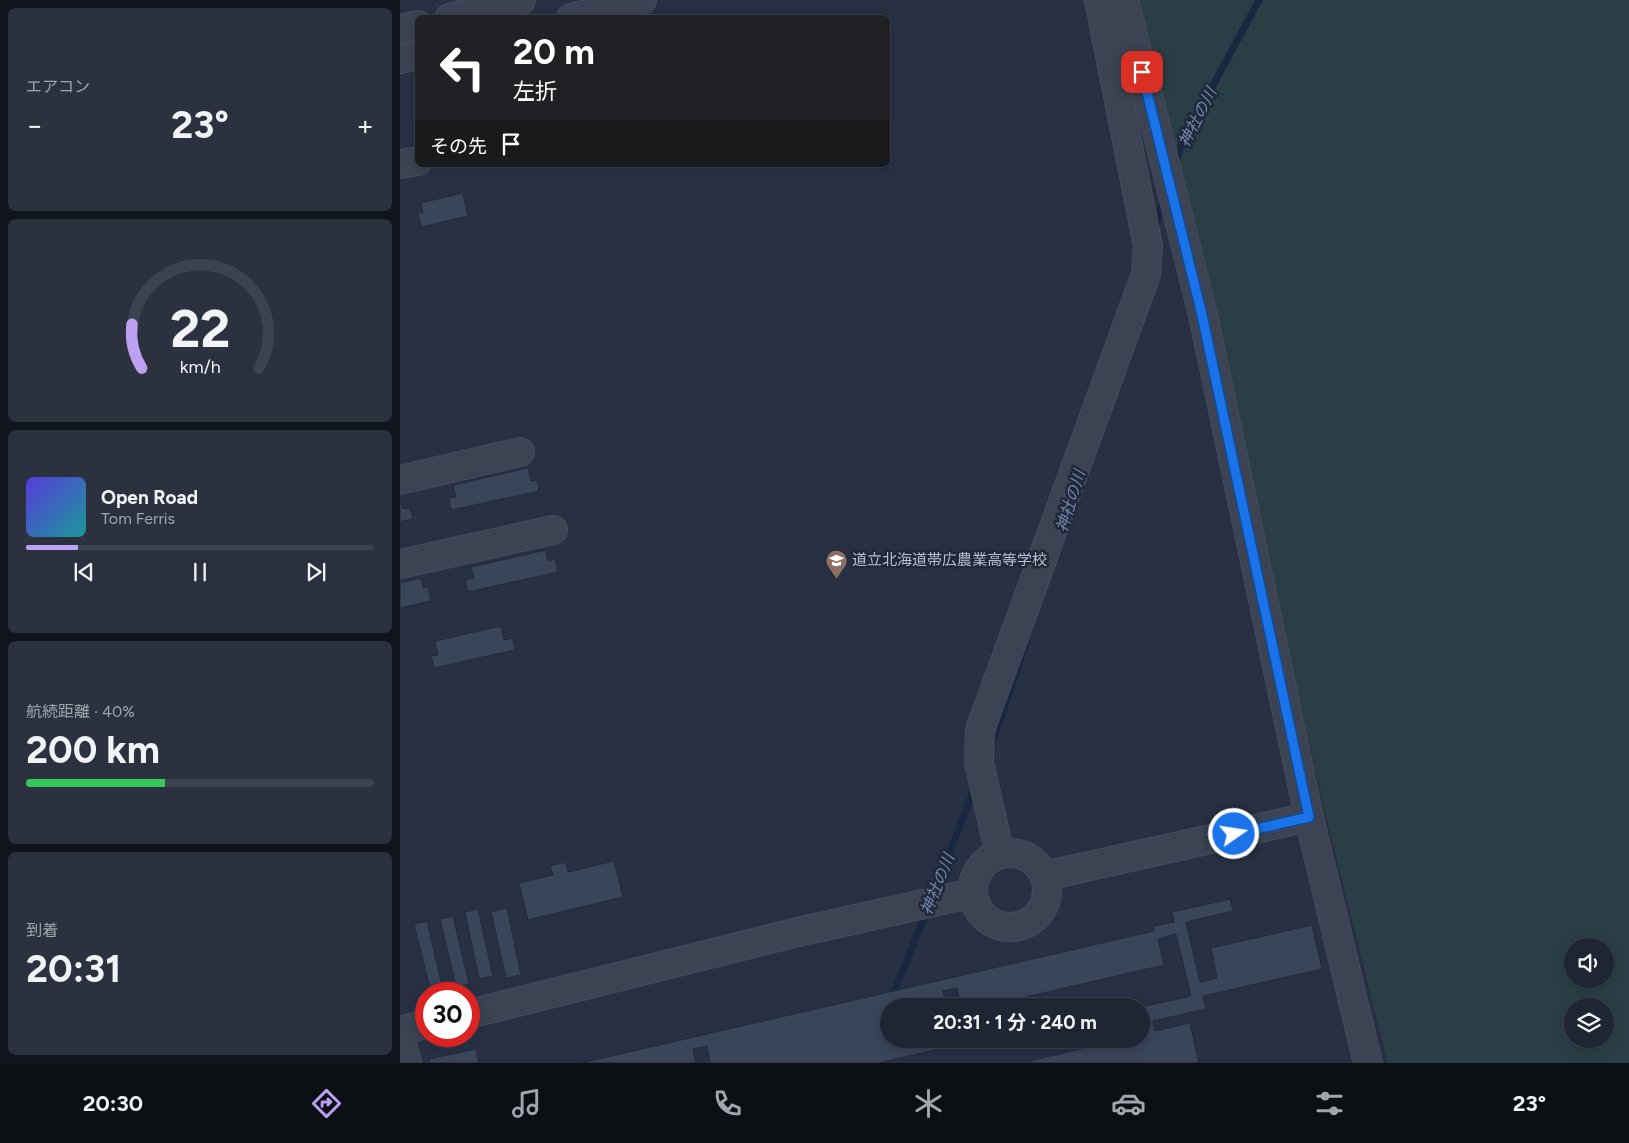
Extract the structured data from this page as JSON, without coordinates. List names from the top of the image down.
{
  "water": ["神社の川"],
  "places": {
    "school or university": ["道立北海道帯広農業高等学校"]
  },
  "page": {
    "tile": [
      "エアコン",
      ["航続距離 · 40%", "200 km"],
      ["到着", "20:31"]
    ],
    "turn": ["20 m", "左折"],
    "heat": ["−", "23°", "+"],
    "then": "その先",
    "song": ["Open Road", "Tom Ferris"],
    "limit": "30",
    "trip": "20:31 · 1 分 · 240 m",
    "tabs": ["20:30", "23°"],
    "gauge": ["22", "km/h"]
  }
}
